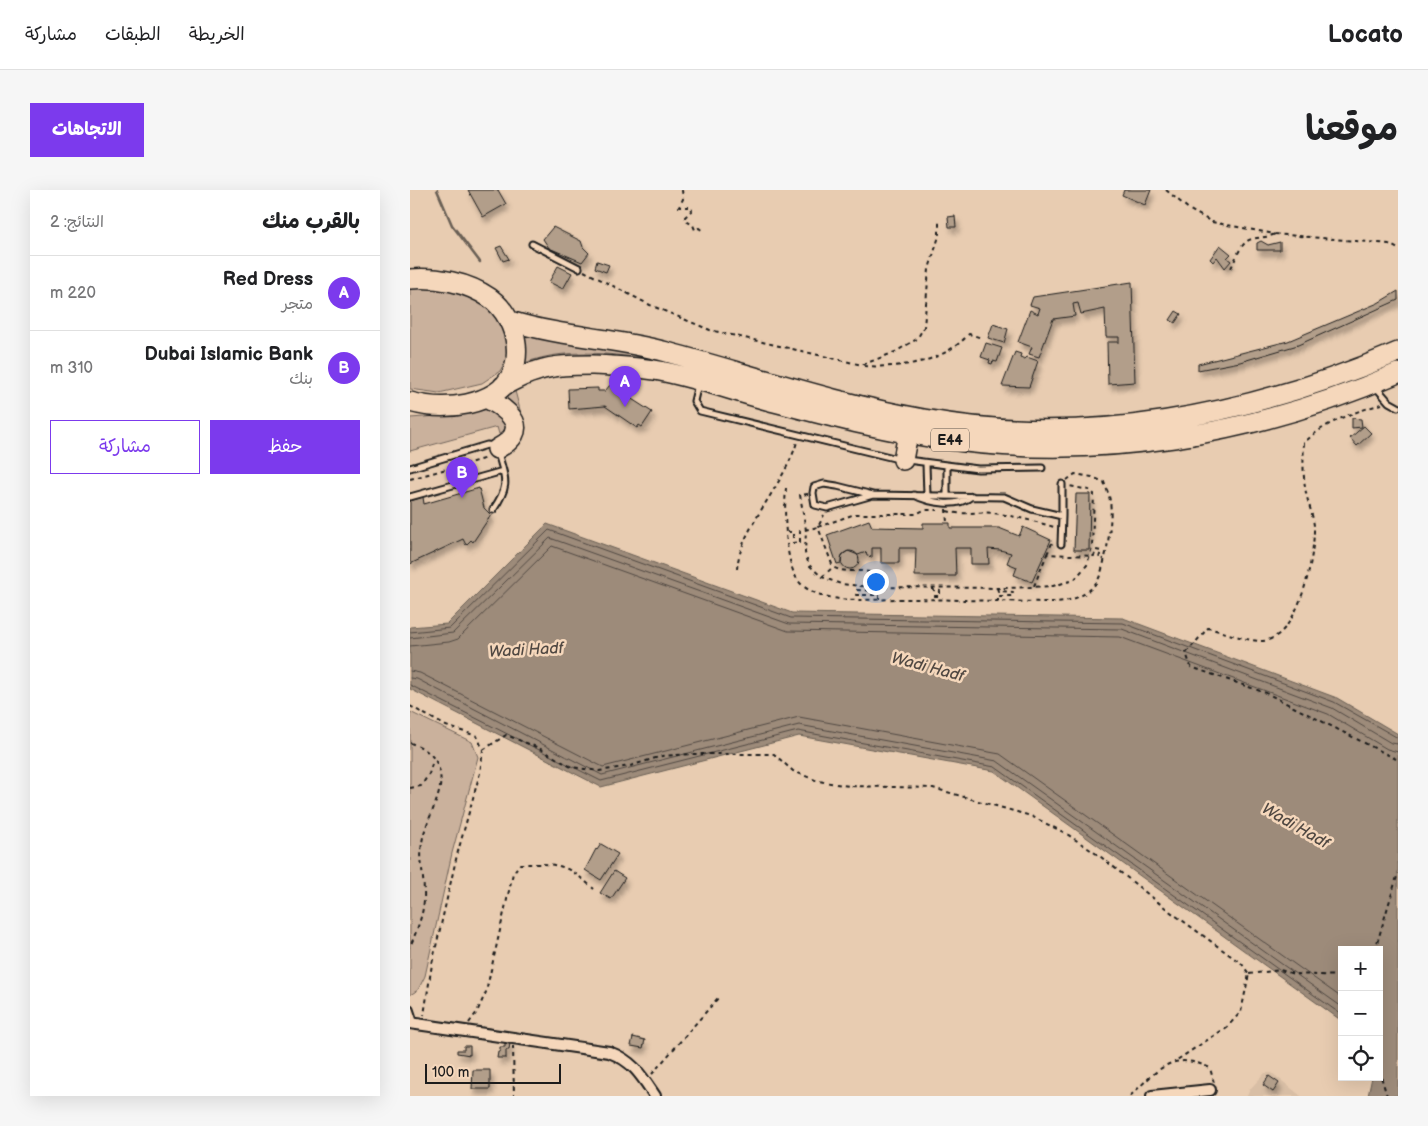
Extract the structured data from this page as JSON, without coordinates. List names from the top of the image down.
{
  "streets": {
    "highway": ["E44"]
  },
  "water": ["Wadi Hadf"],
  "scale_bar": "100 m",
  "page": {
    "header": "Locato",
    "nav": ["الخريطة", "الطبقات", "مشاركة"],
    "title": "موقعنا",
    "buttons": [
      "الاتجاهات",
      ["حفظ", "مشاركة"]
    ],
    "heading": ["بالقرب منك", "النتائج: 2"],
    "list": [
      {
        "mark": "A",
        "name": "Red Dress",
        "note": "متجر",
        "value": "220 m"
      },
      {
        "mark": "B",
        "name": "Dubai Islamic Bank",
        "note": "بنك",
        "value": "310 m"
      }
    ],
    "pins": ["A", "B"],
    "map_buttons": ["+", "−"],
    "scale": "100 m"
  }
}
